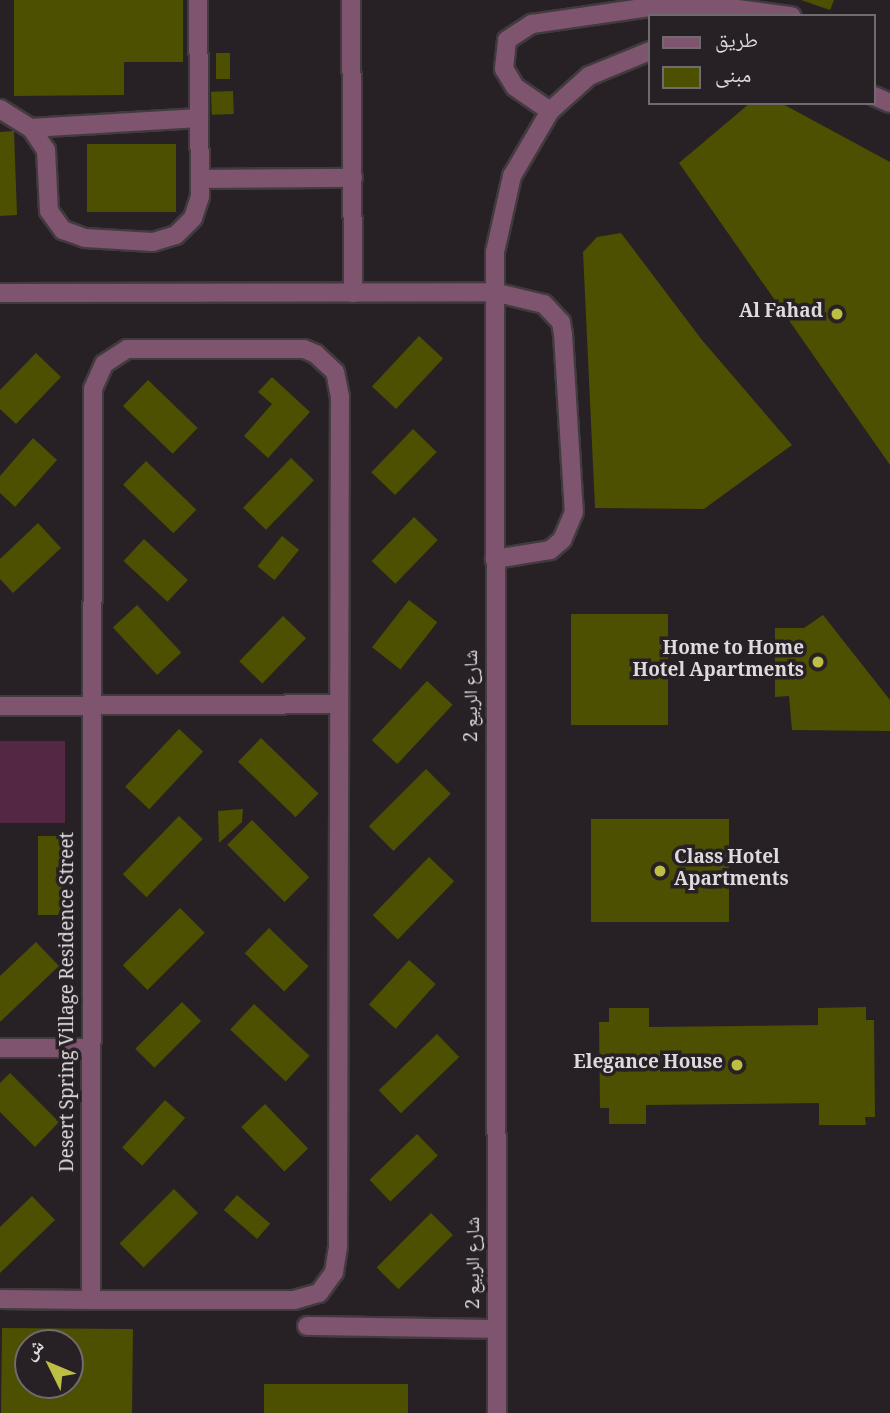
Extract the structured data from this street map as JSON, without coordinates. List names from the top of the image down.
{
  "streets": {
    "street": ["شارع الربيع 2", "Desert Spring Village Residence Street"]
  },
  "places": [
    "Al Fahad",
    "Home to Home Hotel Apartments",
    "Class Hotel Apartments",
    "Elegance House"
  ],
  "legend": ["طريق", "مبنى"],
  "north": "top left"
}
